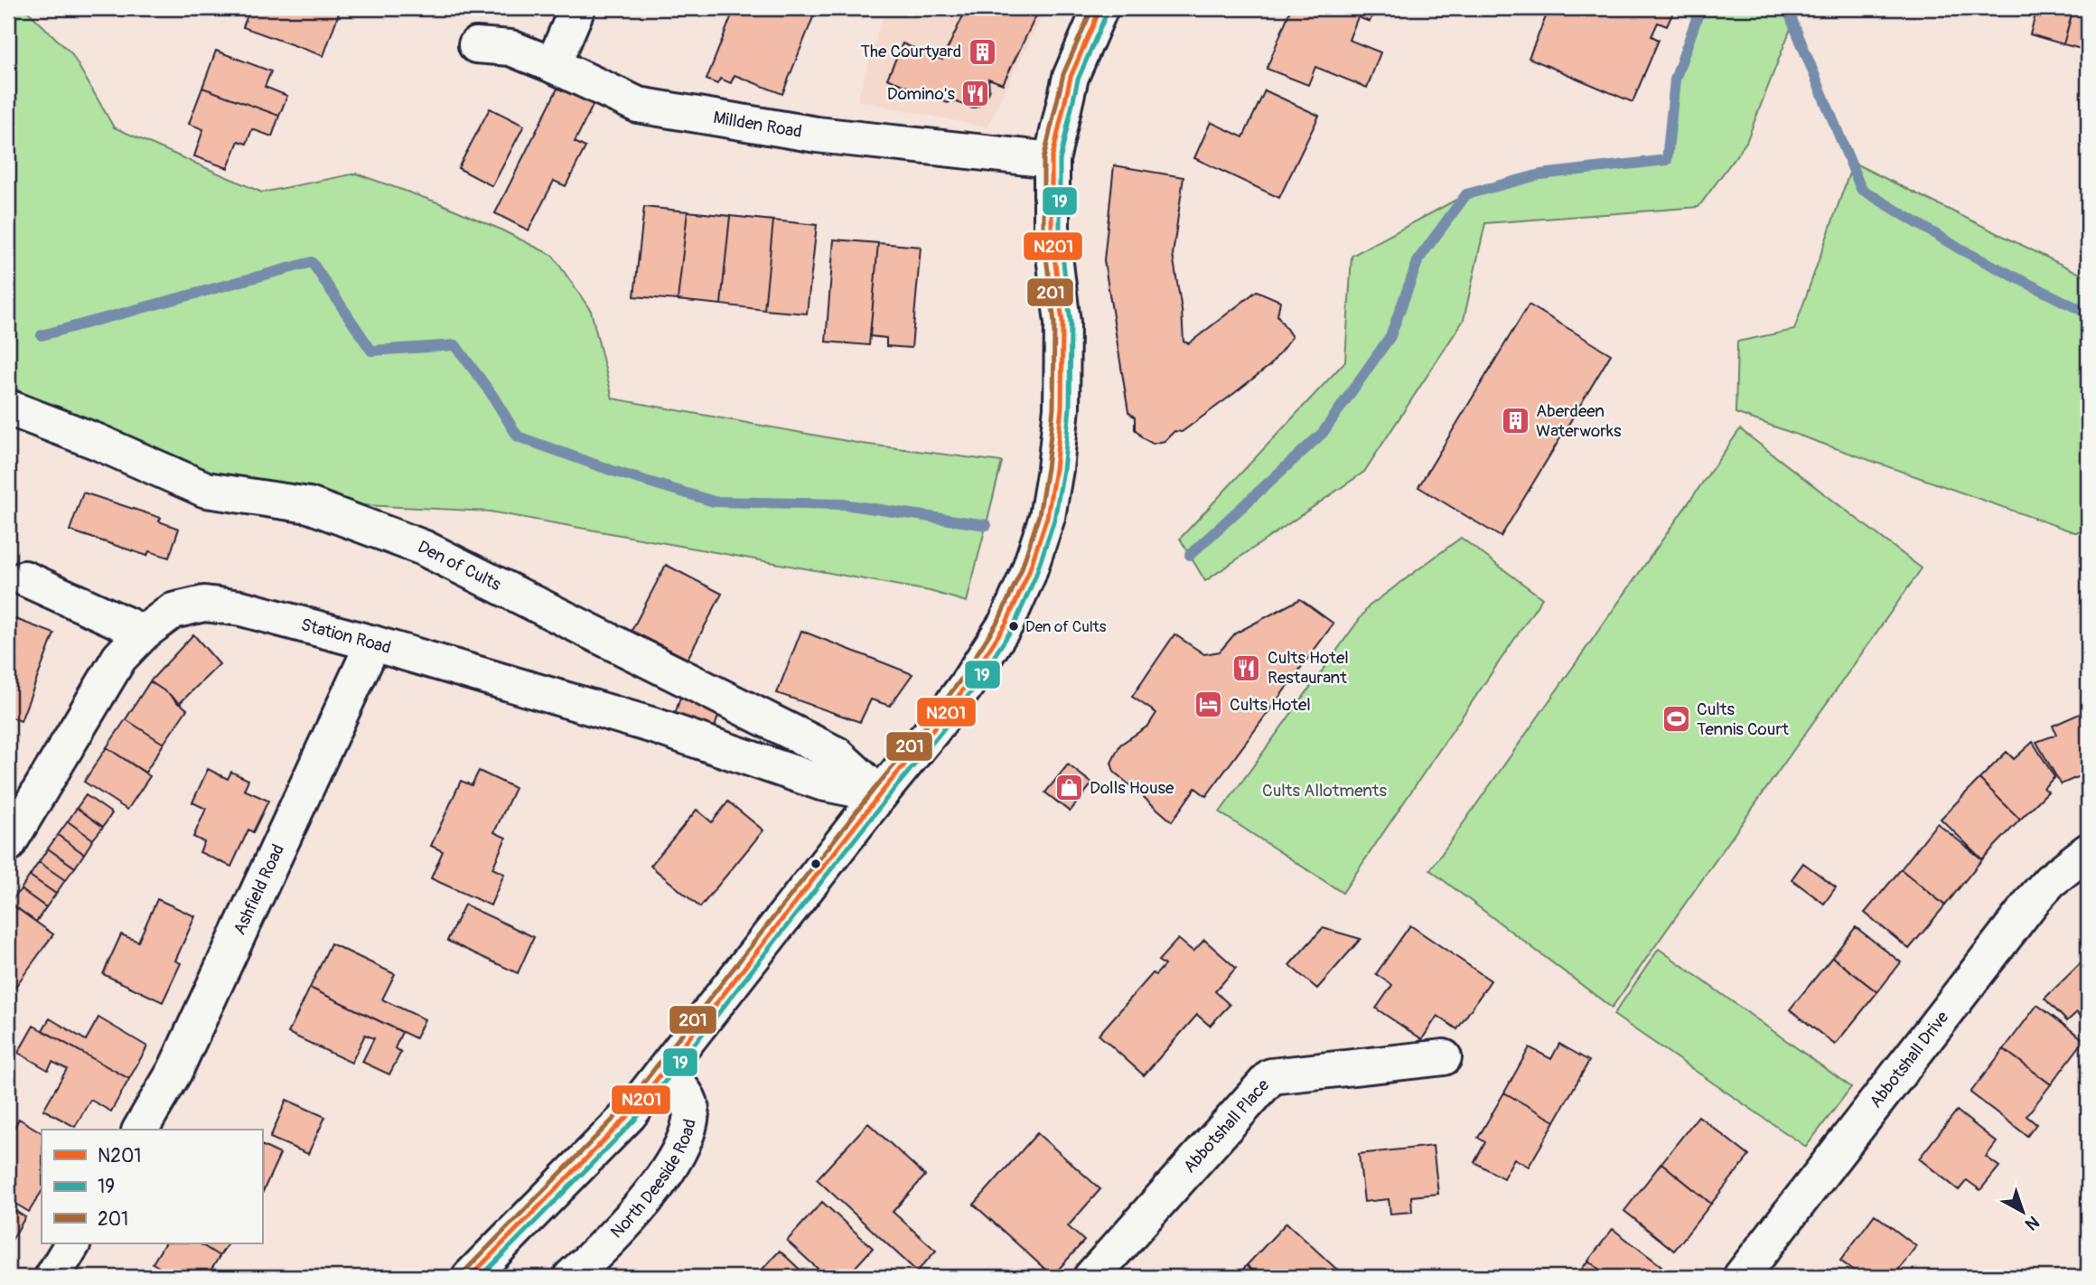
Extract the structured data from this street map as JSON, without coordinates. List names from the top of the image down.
{
  "streets": {
    "street": [
      "Millden Road",
      "Den of Cults",
      "Station Road",
      "Ashfield Road",
      "Abbotshall Drive",
      "Abbotshall Place",
      "North Deeside Road"
    ]
  },
  "crossings": [
    ["Den of Cults", "Station Road"],
    ["Station Road", "Ashfield Road"]
  ],
  "parks": ["Cults Allotments"],
  "places": {
    "building": ["The Courtyard", "Aberdeen Waterworks"],
    "restaurant": ["Domino's", "Cults Hotel Restaurant"],
    "other": ["Den of Cults"],
    "hotel": ["Cults Hotel"],
    "sports": ["Cults Tennis Court"],
    "shop": ["Dolls House"]
  },
  "lines": ["transit line N201", "transit line 201", "transit line 19"],
  "legend": ["N201", "19", "201"],
  "north": "bottom right"
}
